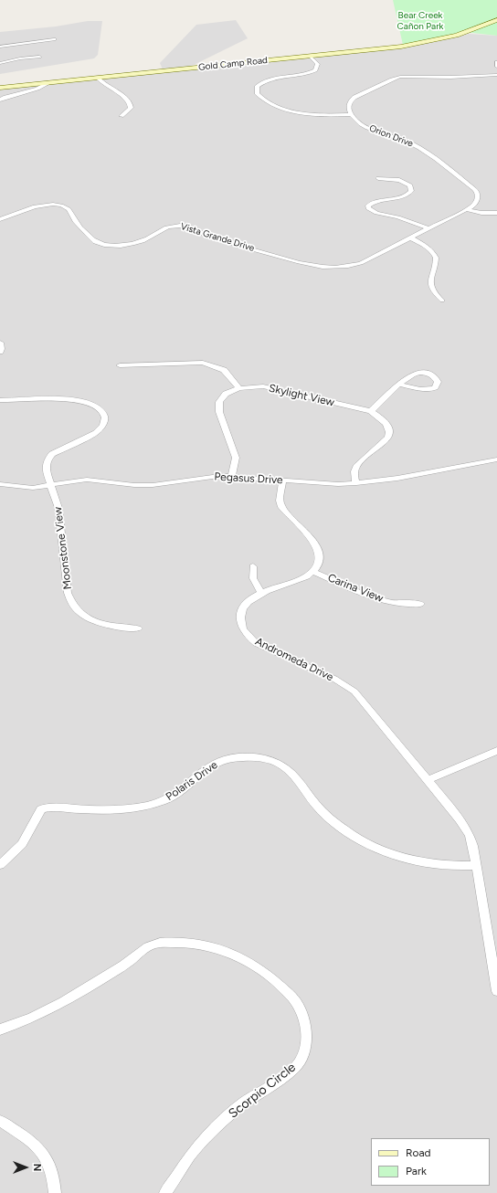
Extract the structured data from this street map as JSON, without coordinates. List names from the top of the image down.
{
  "streets": {
    "street": [
      "Gold Camp Road",
      "Orion Drive",
      "Vista Grande Drive",
      "Skylight View",
      "Pegasus Drive",
      "Moonstone View",
      "Carina View",
      "Andromeda Drive",
      "Polaris Drive",
      "Scorpio Circle"
    ]
  },
  "crossings": [
    ["Orion Drive", "Vista Grande Drive"],
    ["Skylight View", "Pegasus Drive"],
    ["Pegasus Drive", "Moonstone View"],
    ["Carina View", "Andromeda Drive"],
    ["Andromeda Drive", "Polaris Drive"]
  ],
  "parks": ["Bear Creek Cañon Park"],
  "legend": ["Road", "Park"],
  "north": "right"
}
